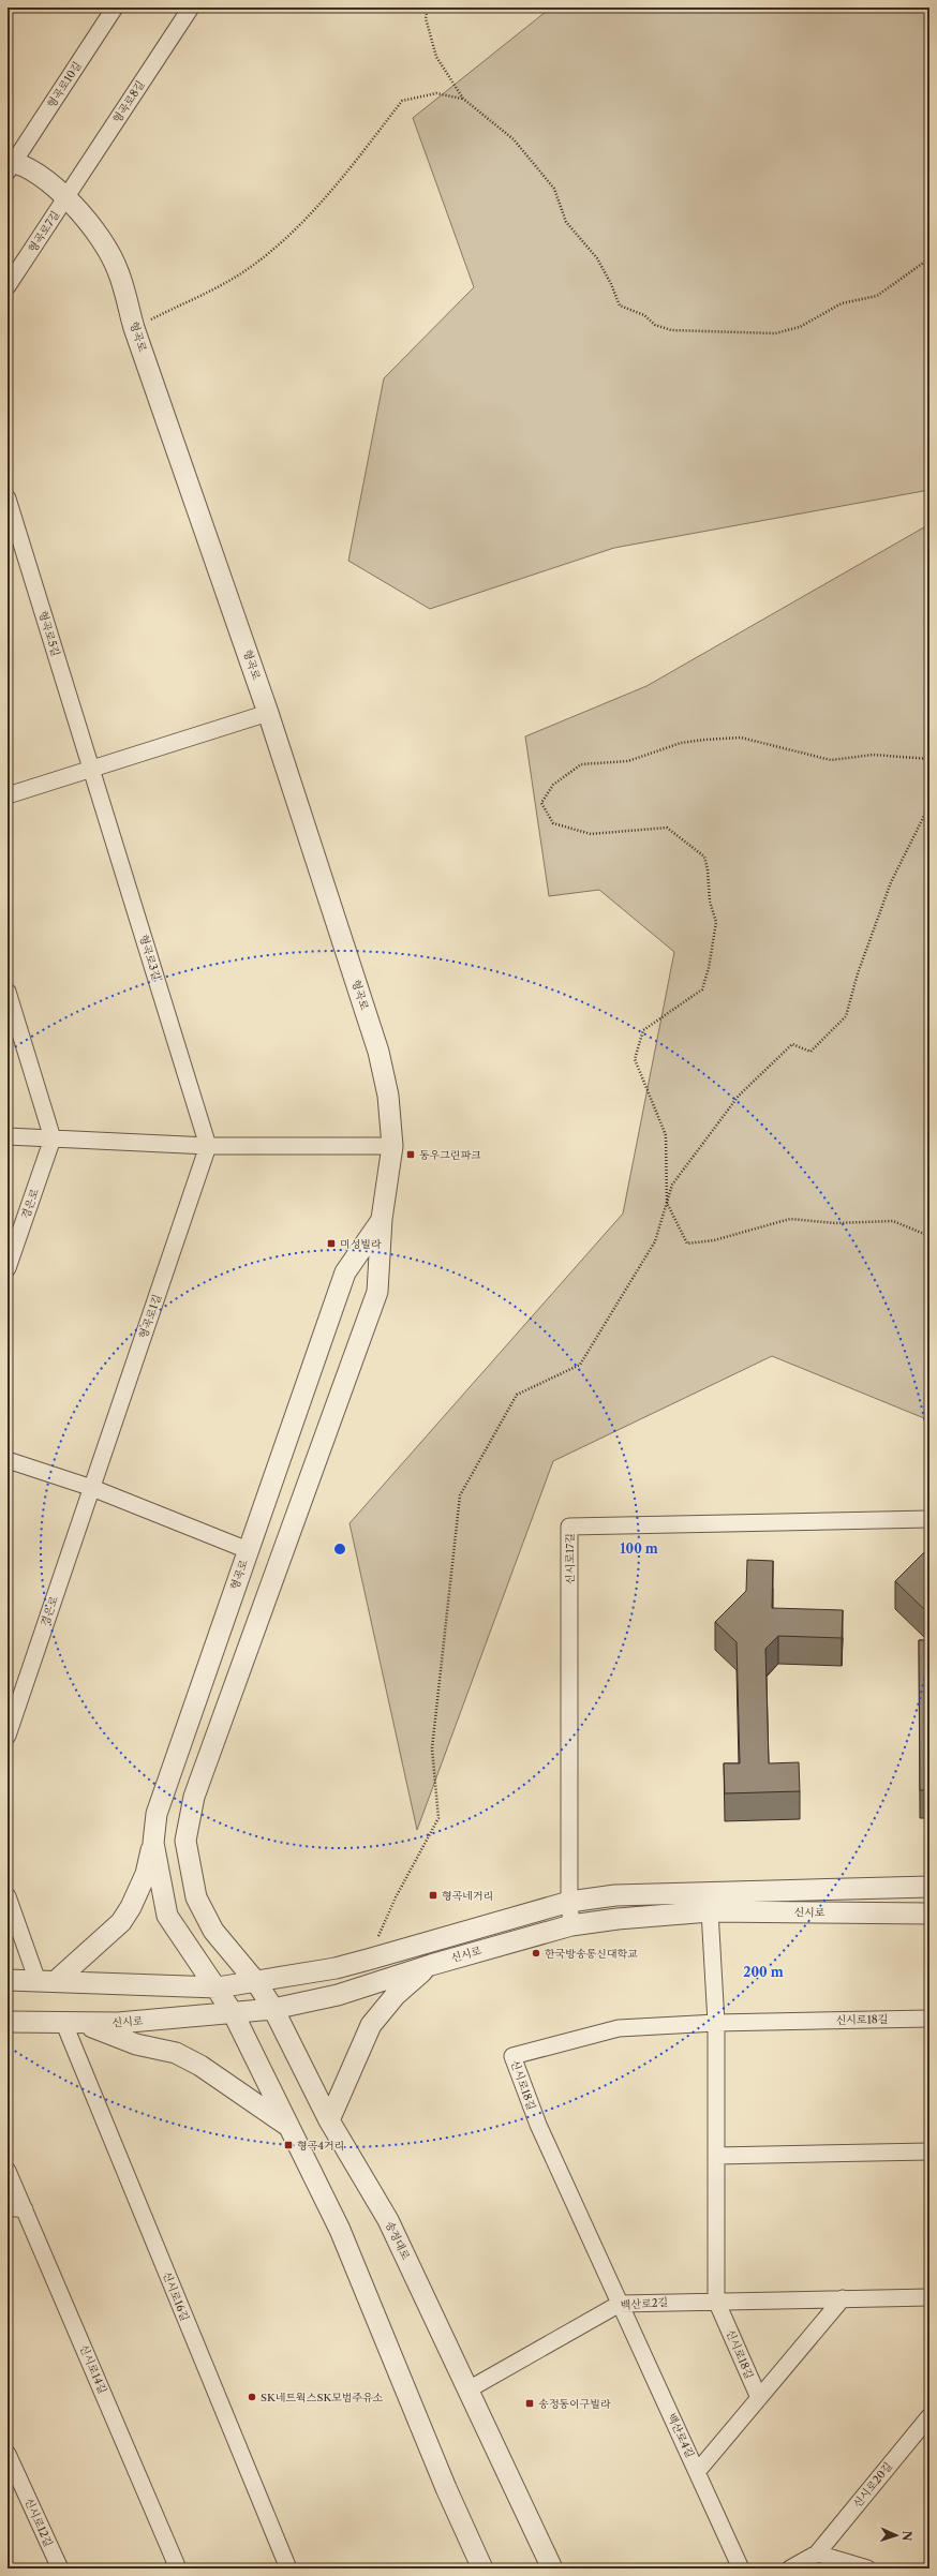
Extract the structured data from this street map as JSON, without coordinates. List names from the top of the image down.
{
  "streets": {
    "street": [
      "형곡로10길",
      "형곡로8길",
      "형곡로7길",
      "형곡로",
      "형곡로5길",
      "형곡로3길",
      "경은로",
      "형곡로1길",
      "신시로17길",
      "신시로",
      "신시로18길",
      "송정대로",
      "신시로16길",
      "백산로2길",
      "신시로14길",
      "백산로4길",
      "신시로20길",
      "신시로12길"
    ]
  },
  "crossings": [
    ["형곡로10길", "형곡로"],
    ["형곡로8길", "형곡로7길"],
    ["형곡로8길", "형곡로"],
    ["형곡로7길", "형곡로"],
    ["형곡로", "신시로"],
    ["형곡로", "송정대로"],
    ["형곡로5길", "형곡로3길"],
    ["형곡로3길", "형곡로1길"],
    ["경은로", "형곡로1길"],
    ["신시로17길", "신시로"],
    ["신시로", "신시로18길"],
    ["신시로", "송정대로"],
    ["신시로", "신시로16길"],
    ["신시로18길", "백산로2길"],
    ["신시로18길", "백산로4길"],
    ["송정대로", "백산로2길"],
    ["백산로2길", "백산로4길"]
  ],
  "places": {
    "transit": [
      "동우그린파크",
      "미성빌라",
      "형곡네거리",
      "형곡4거리",
      "송정동이구빌라"
    ],
    "other": ["한국방송통신대학교", "SK네트웍스SK모범주유소"]
  },
  "north": "right",
  "rings": ["100 m", "200 m"]
}
